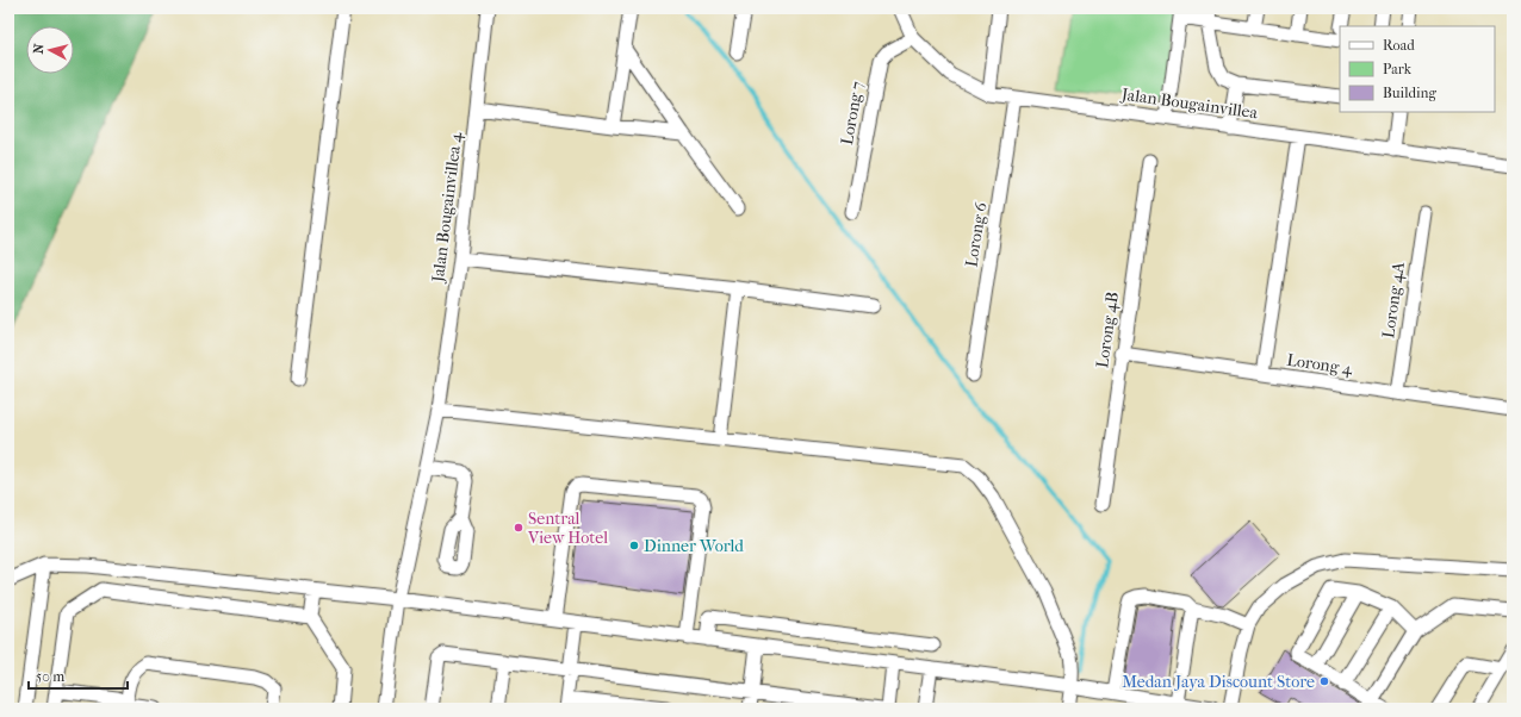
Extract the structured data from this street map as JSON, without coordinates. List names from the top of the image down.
{
  "streets": {
    "street": [
      "Jalan Bougainvillea",
      "Lorong 7",
      "Jalan Bougainvillea 4",
      "Lorong 6",
      "Lorong 4A",
      "Lorong 4B",
      "Lorong 4"
    ]
  },
  "crossings": [
    ["Jalan Bougainvillea", "Lorong 7"],
    ["Jalan Bougainvillea", "Lorong 6"],
    ["Lorong 4A", "Lorong 4"],
    ["Lorong 4B", "Lorong 4"]
  ],
  "places": ["Sentral View Hotel", "Dinner World", "Medan Jaya Discount Store"],
  "legend": ["Road", "Park", "Building"],
  "scale_bar": "50 m",
  "north": "left"
}
